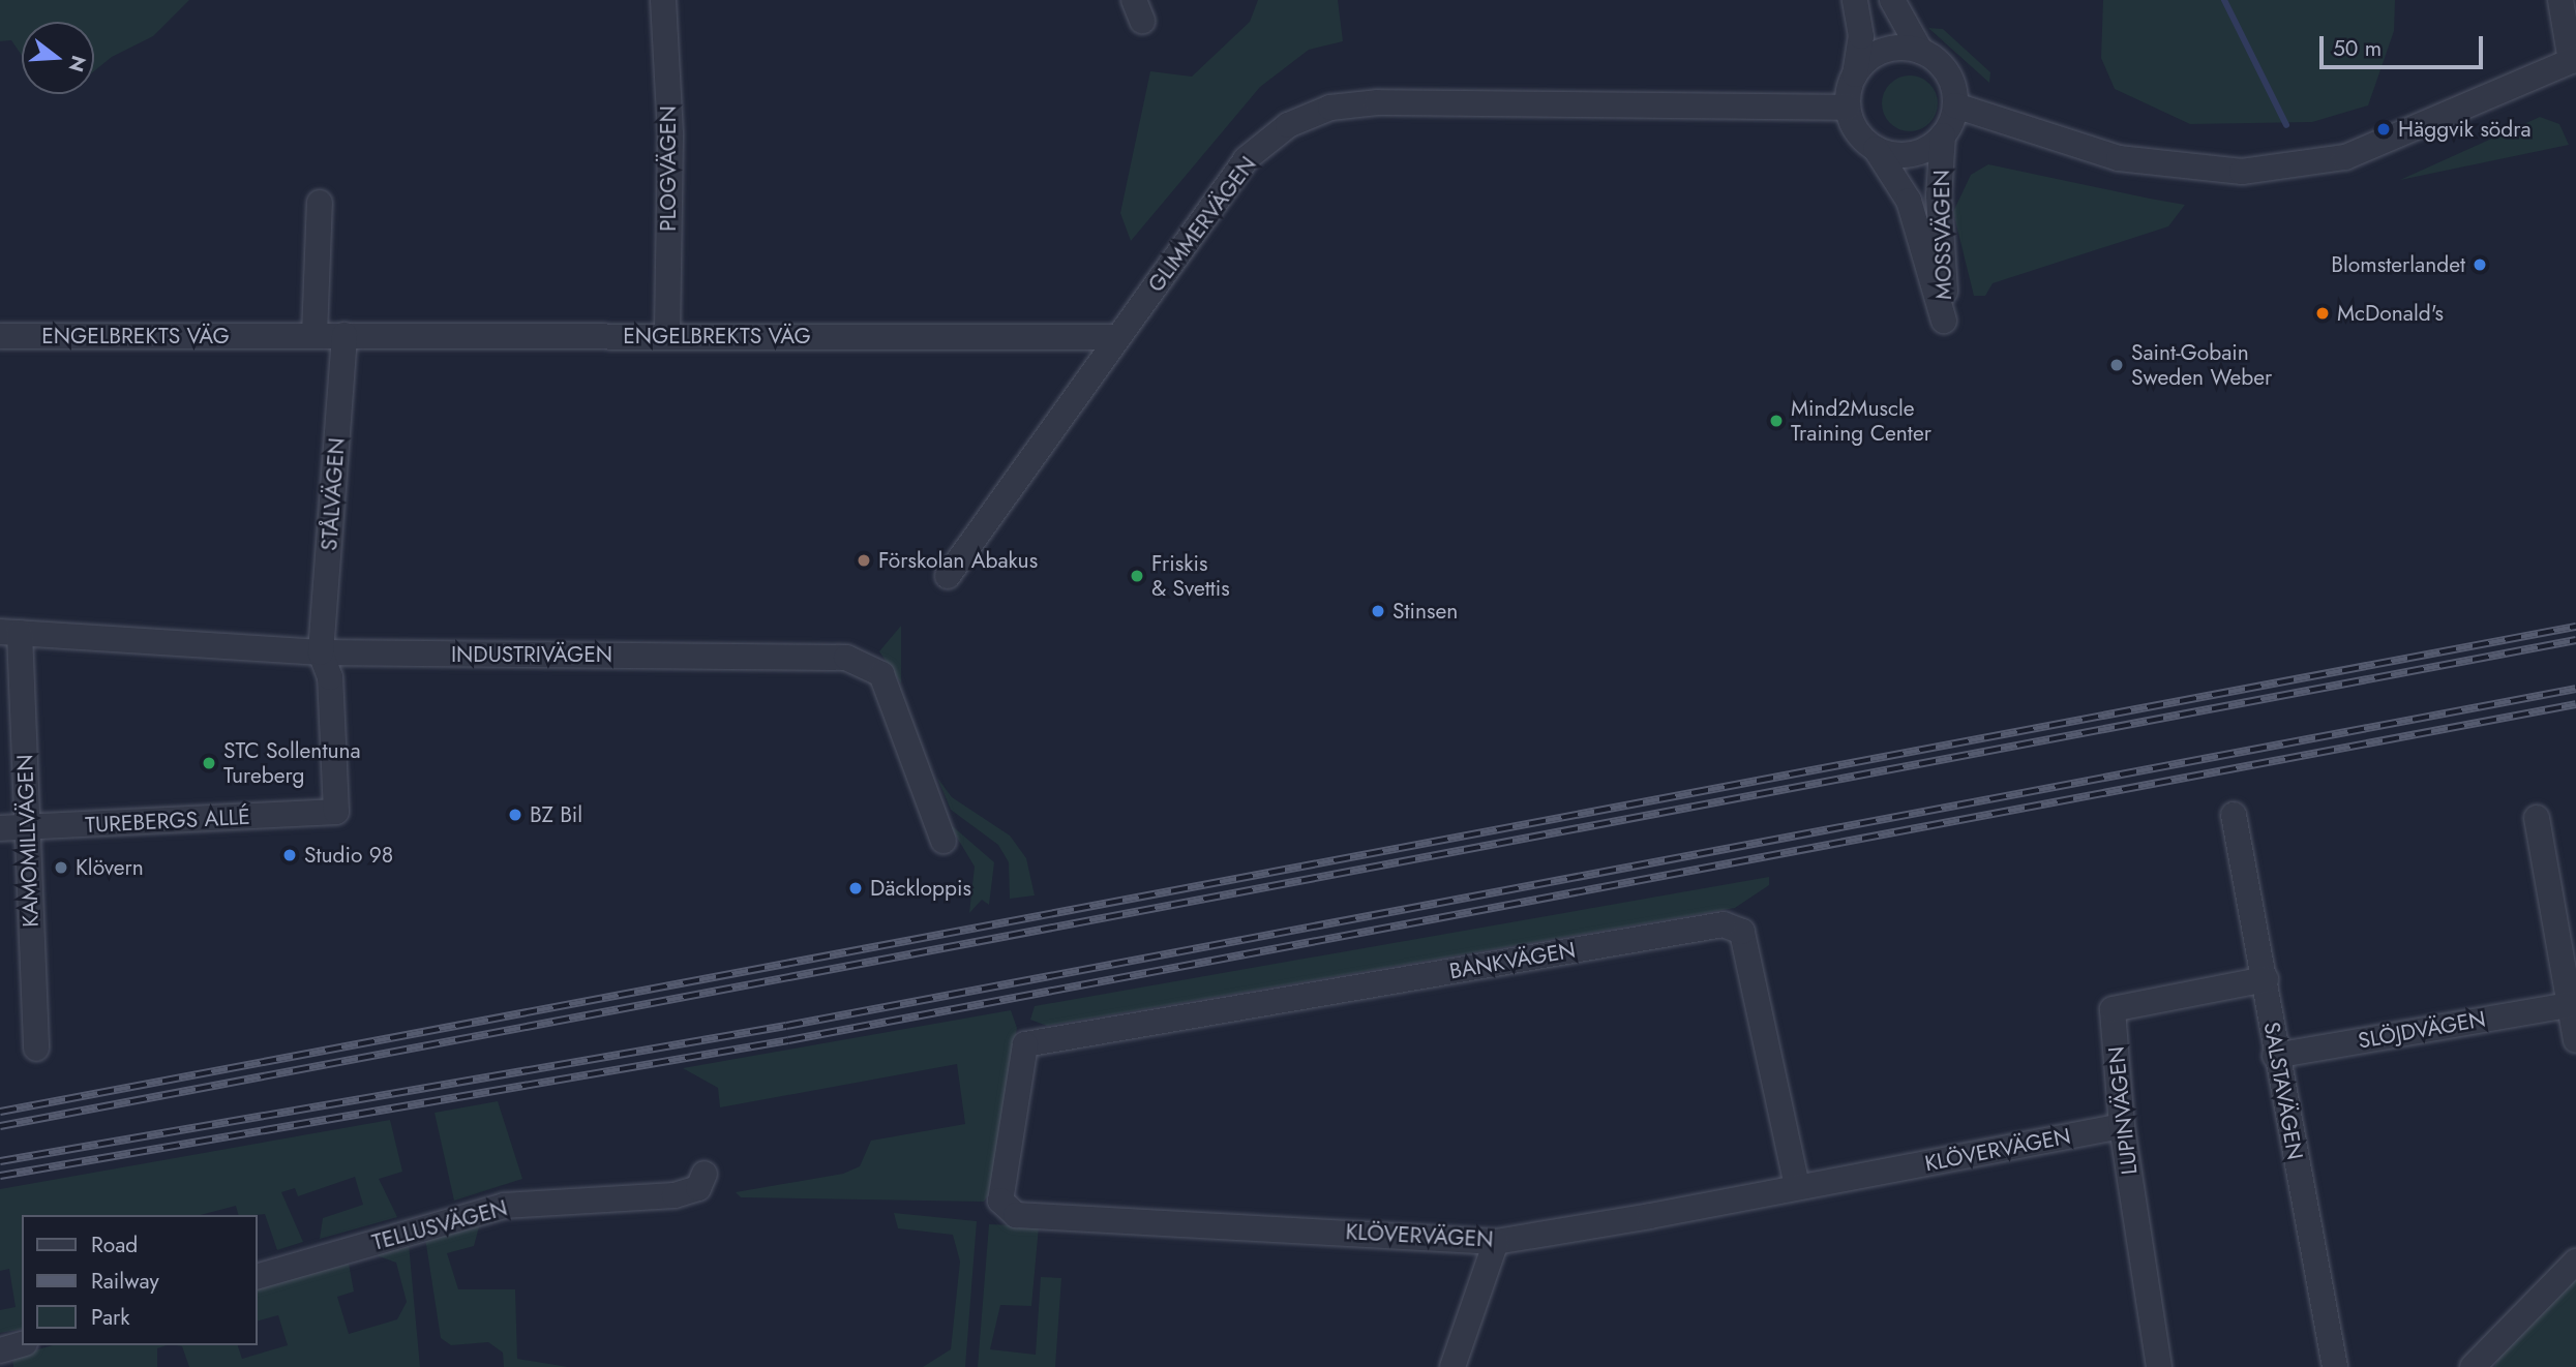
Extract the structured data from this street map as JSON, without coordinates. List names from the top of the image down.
{
  "streets": {
    "street": [
      "PLOGVÄGEN",
      "GLIMMERVÄGEN",
      "MOSSVÄGEN",
      "ENGELBREKTS VÄG",
      "STÅLVÄGEN",
      "INDUSTRIVÄGEN",
      "TUREBERGS ALLÉ",
      "KAMOMILLVÄGEN",
      "BANKVÄGEN",
      "SLÖJDVÄGEN",
      "SALSTAVÄGEN",
      "LUPINVÄGEN",
      "KLÖVERVÄGEN",
      "TELLUSVÄGEN"
    ]
  },
  "crossings": [
    ["PLOGVÄGEN", "ENGELBREKTS VÄG"],
    ["GLIMMERVÄGEN", "MOSSVÄGEN"],
    ["GLIMMERVÄGEN", "ENGELBREKTS VÄG"],
    ["ENGELBREKTS VÄG", "STÅLVÄGEN"],
    ["STÅLVÄGEN", "INDUSTRIVÄGEN"],
    ["STÅLVÄGEN", "TUREBERGS ALLÉ"],
    ["INDUSTRIVÄGEN", "KAMOMILLVÄGEN"],
    ["TUREBERGS ALLÉ", "KAMOMILLVÄGEN"],
    ["BANKVÄGEN", "KLÖVERVÄGEN"],
    ["SLÖJDVÄGEN", "SALSTAVÄGEN"],
    ["SALSTAVÄGEN", "LUPINVÄGEN"],
    ["LUPINVÄGEN", "KLÖVERVÄGEN"]
  ],
  "places": [
    "Häggvik södra",
    "Blomsterlandet",
    "McDonald's",
    "Saint-Gobain Sweden Weber",
    "Mind2Muscle Training Center",
    "Förskolan Abakus",
    "Friskis & Svettis",
    "Stinsen",
    "STC Sollentuna Tureberg",
    "BZ Bil",
    "Studio 98",
    "Klövern",
    "Däckloppis"
  ],
  "legend": ["Road", "Railway", "Park"],
  "scale_bar": "50 m",
  "north": "right"
}
